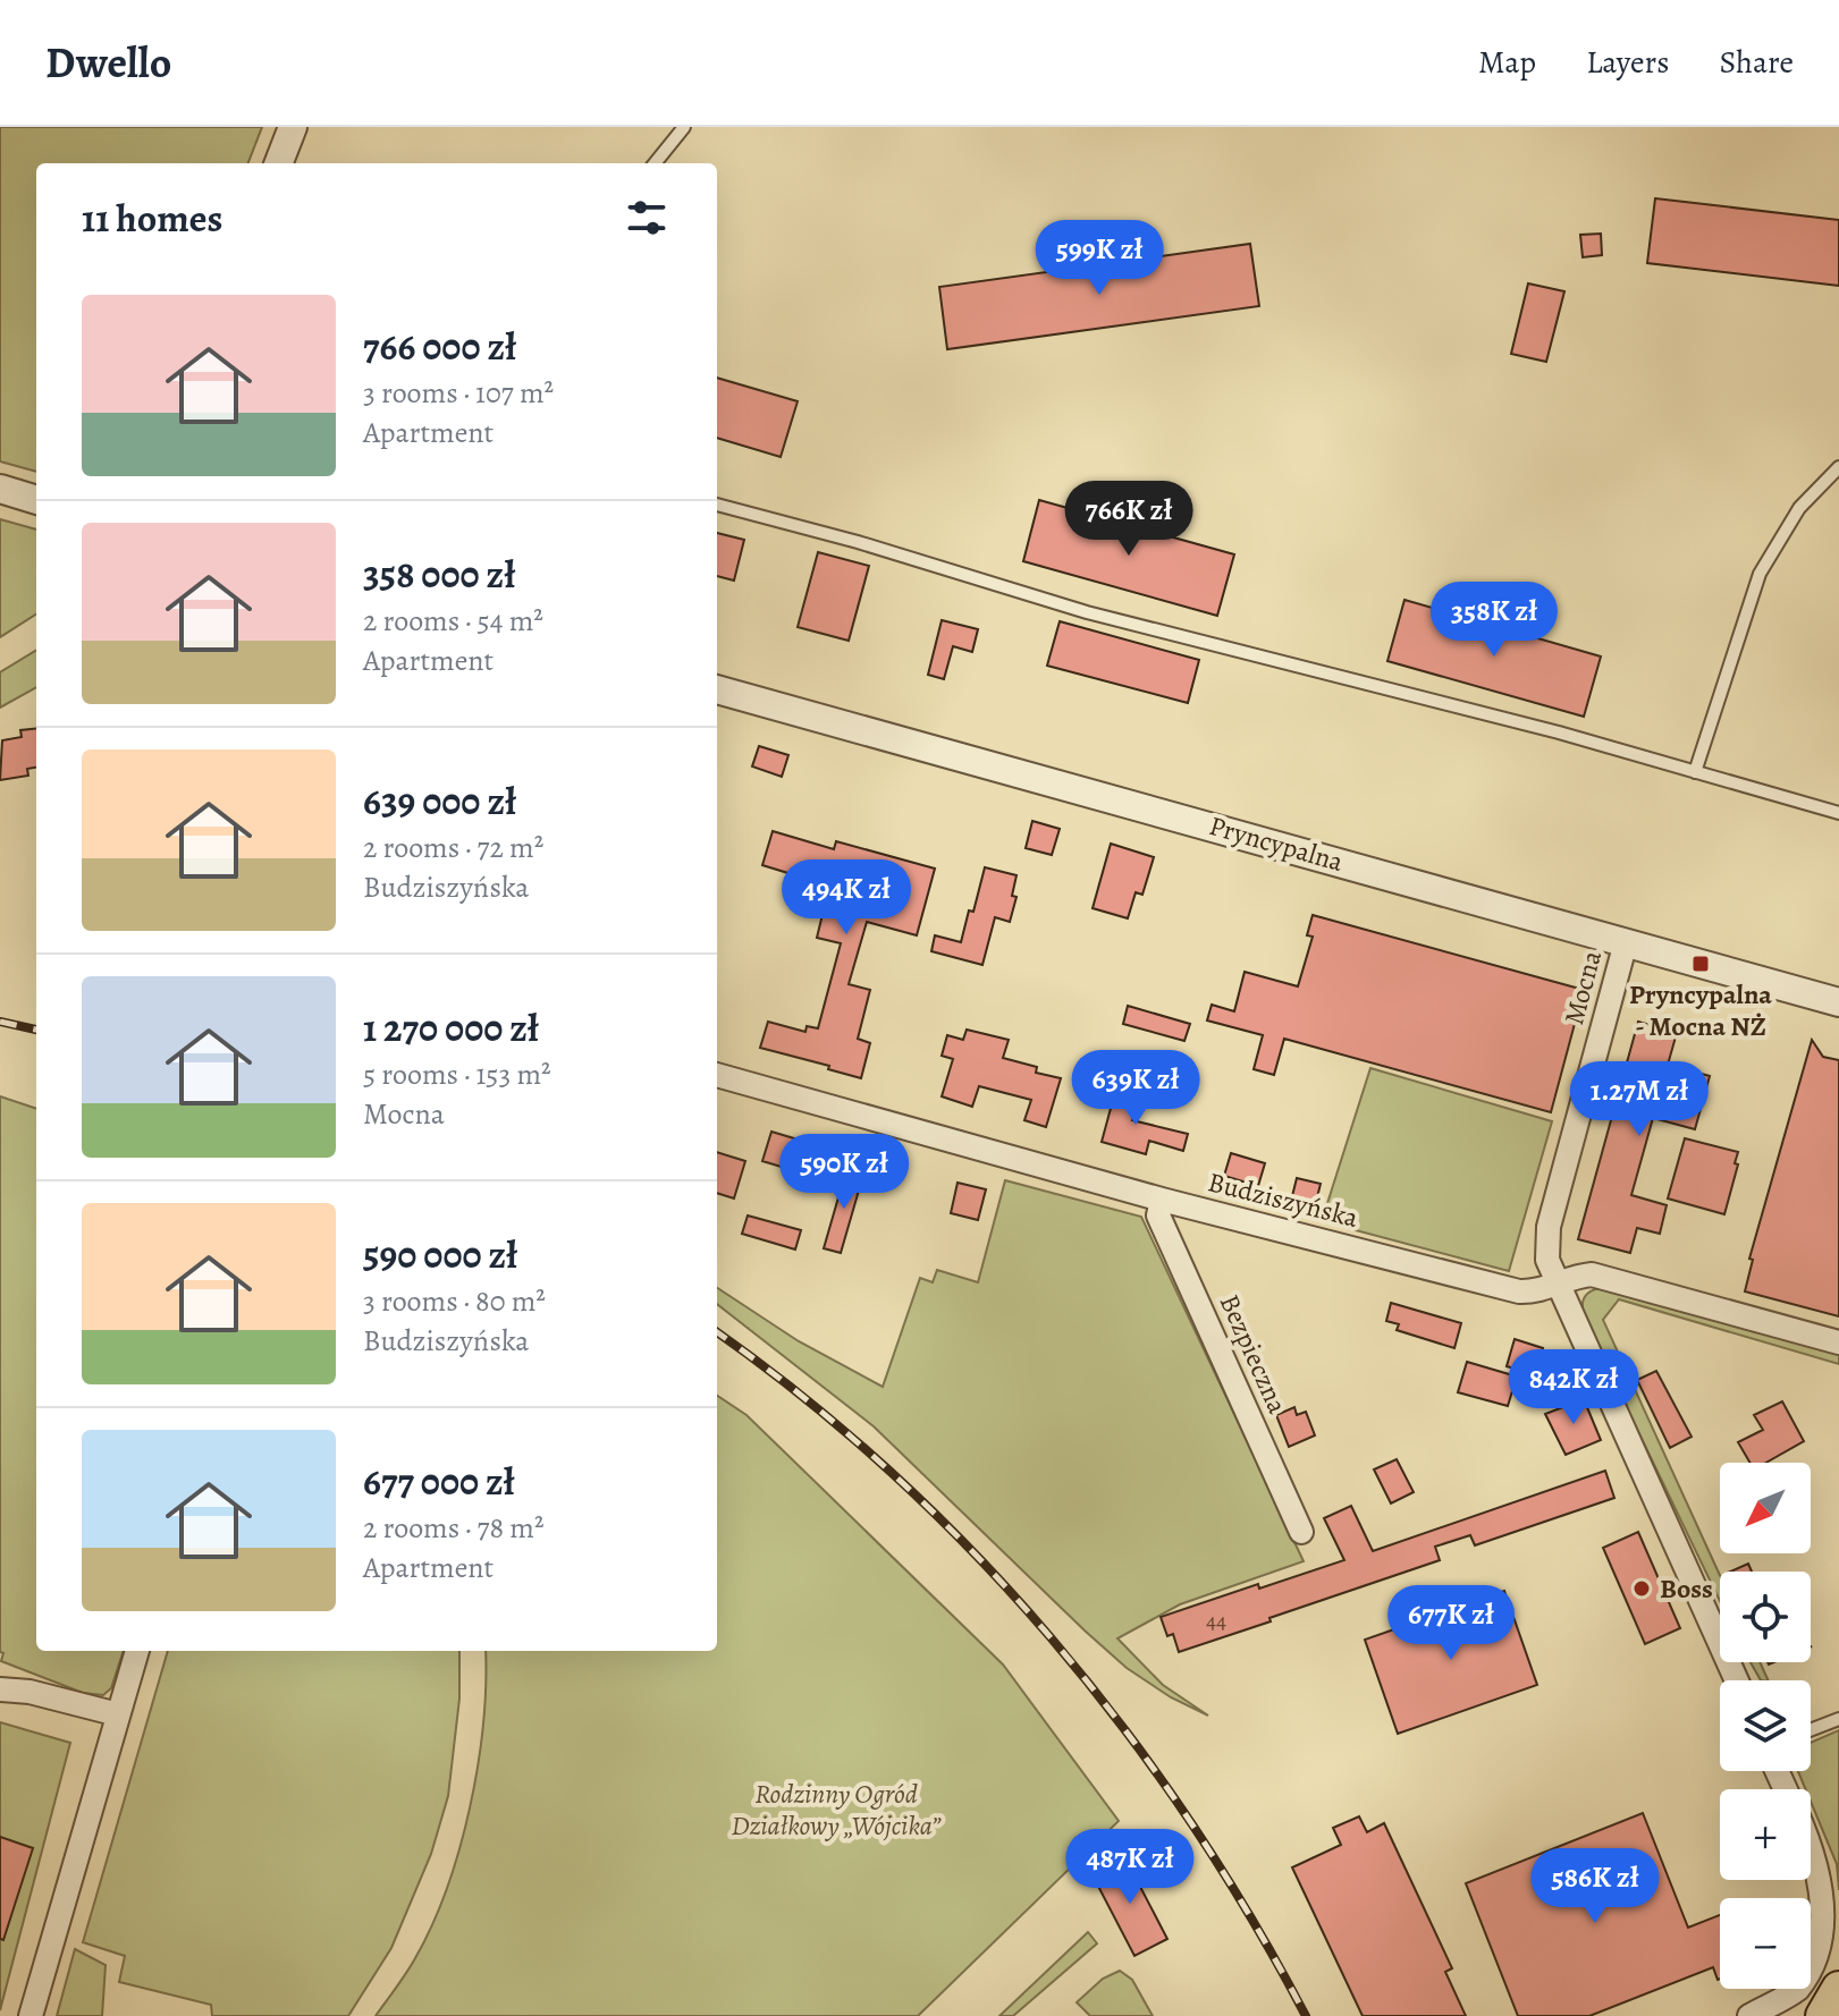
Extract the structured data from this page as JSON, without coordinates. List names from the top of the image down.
{
  "streets": {
    "street": [
      "Pryncypalna",
      "Mocna",
      "Budziszyńska",
      "Bezpieczna"
    ]
  },
  "crossings": [
    ["Pryncypalna", "Mocna"],
    ["Mocna", "Budziszyńska"],
    ["Budziszyńska", "Bezpieczna"]
  ],
  "parks": ["Rodzinny Ogród Działkowy „Wójcika”"],
  "places": {
    "transit": ["Pryncypalna - Mocna NŻ"],
    "other": ["Boss"]
  },
  "house_numbers": ["44"],
  "north": "bottom left",
  "page": {
    "header": "Dwello",
    "nav": ["Map", "Layers", "Share"],
    "heading": "11 homes",
    "price": [
      "599K zł",
      "766K zł",
      "358K zł",
      "494K zł",
      "639K zł",
      "1.27M zł",
      "590K zł",
      "842K zł",
      "677K zł",
      "487K zł",
      "586K zł"
    ],
    "list": [
      {
        "name": "766 000 zł",
        "note": "3 rooms · 107 m² · Apartment"
      },
      {
        "name": "358 000 zł",
        "note": "2 rooms · 54 m² · Apartment"
      },
      {
        "name": "639 000 zł",
        "note": "2 rooms · 72 m² · Budziszyńska"
      },
      {
        "name": "1 270 000 zł",
        "note": "5 rooms · 153 m² · Mocna"
      },
      {
        "name": "590 000 zł",
        "note": "3 rooms · 80 m² · Budziszyńska"
      },
      {
        "name": "677 000 zł",
        "note": "2 rooms · 78 m² · Apartment"
      }
    ],
    "map_buttons": ["+", "−"]
  }
}
